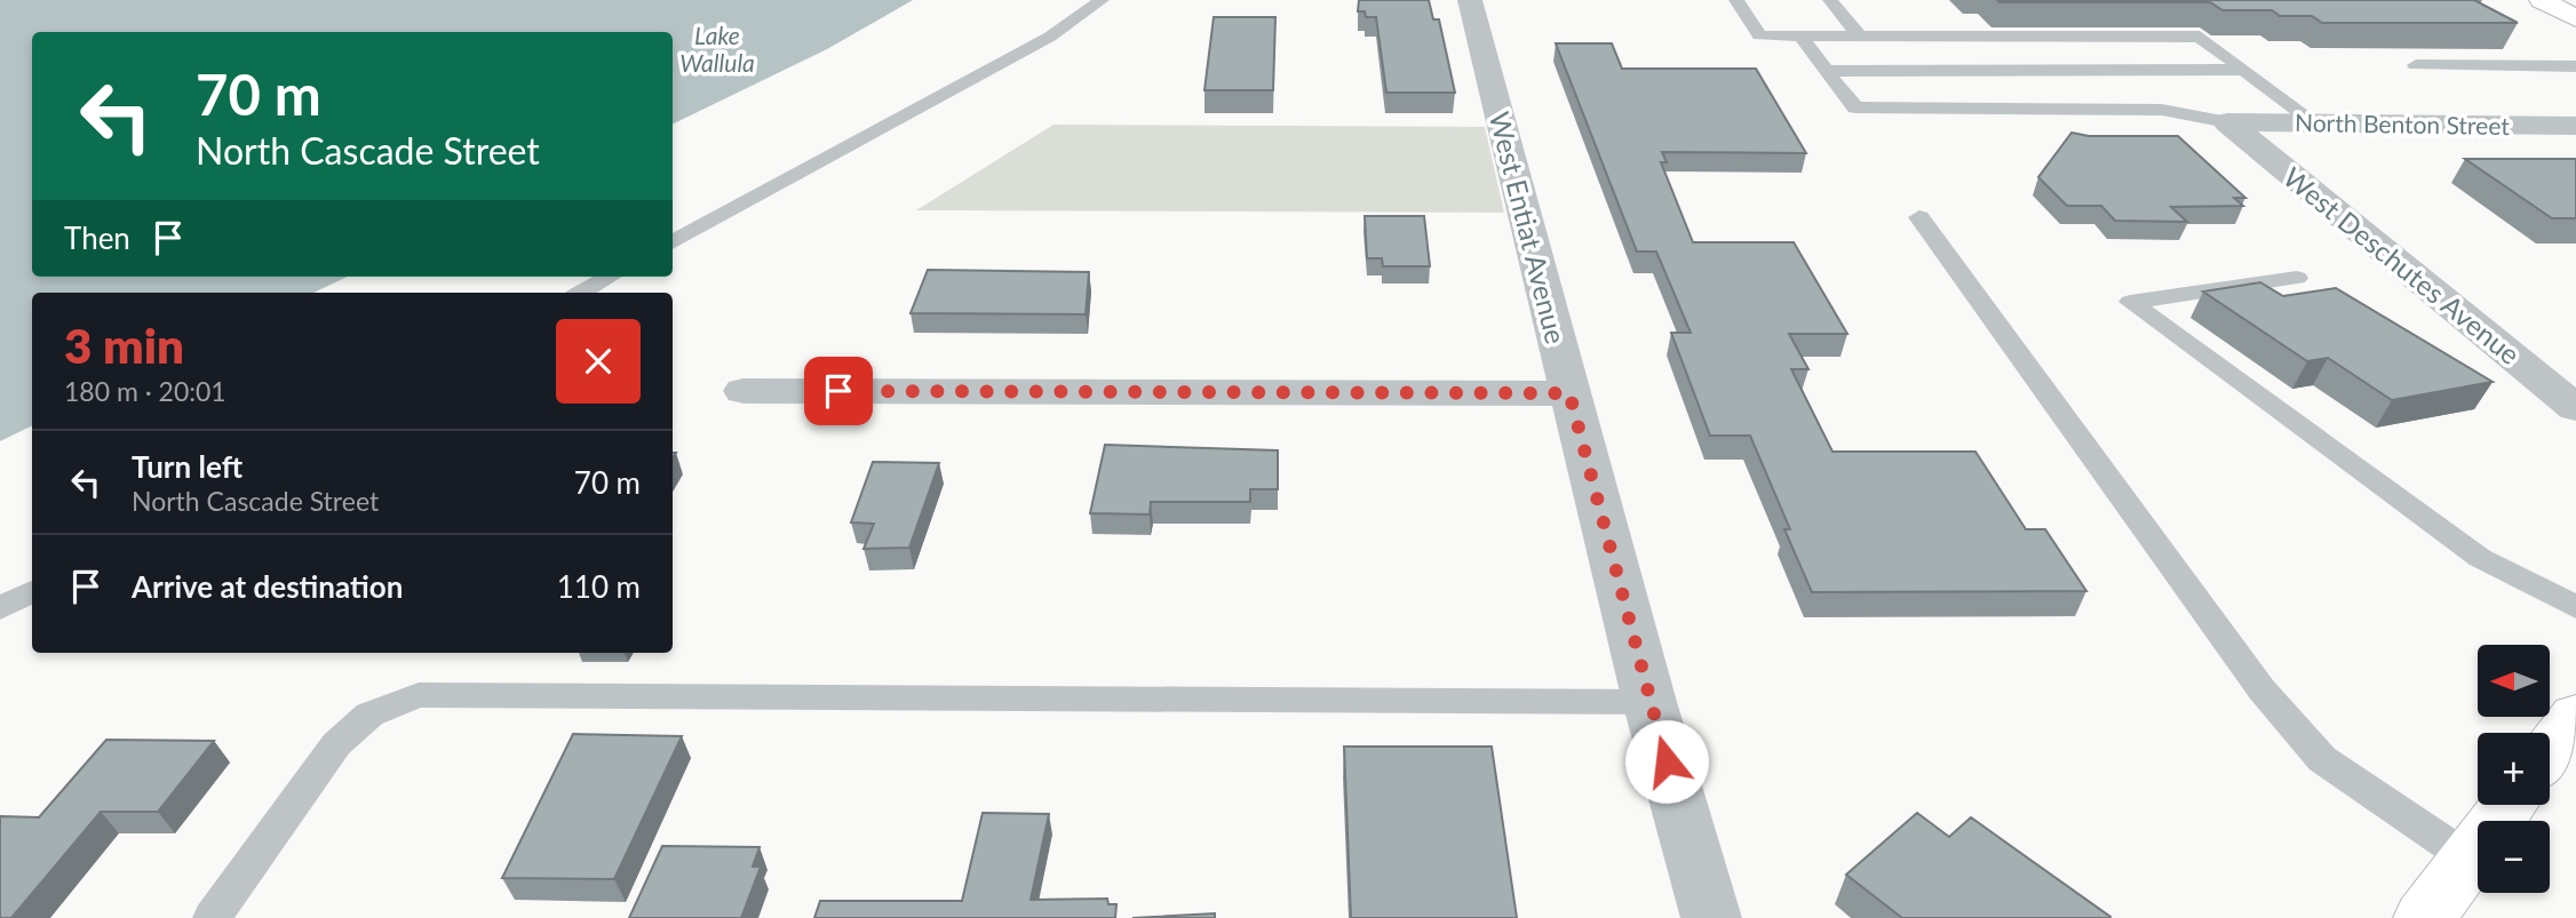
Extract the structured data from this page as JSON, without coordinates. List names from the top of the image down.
{
  "streets": {
    "street": ["North Benton Street", "West Entiat Avenue", "West Deschutes Avenue"]
  },
  "crossings": [
    ["North Benton Street", "West Deschutes Avenue"]
  ],
  "water": ["Lake Wallula"],
  "north": "left",
  "page": {
    "turn": ["70 m", "North Cascade Street"],
    "then": "Then",
    "heading": ["3 min", "180 m · 20:01"],
    "list": [
      {
        "name": "Turn left",
        "note": "North Cascade Street",
        "value": "70 m"
      },
      {
        "name": "Arrive at destination",
        "value": "110 m"
      }
    ],
    "map_buttons": ["+", "−"]
  }
}
